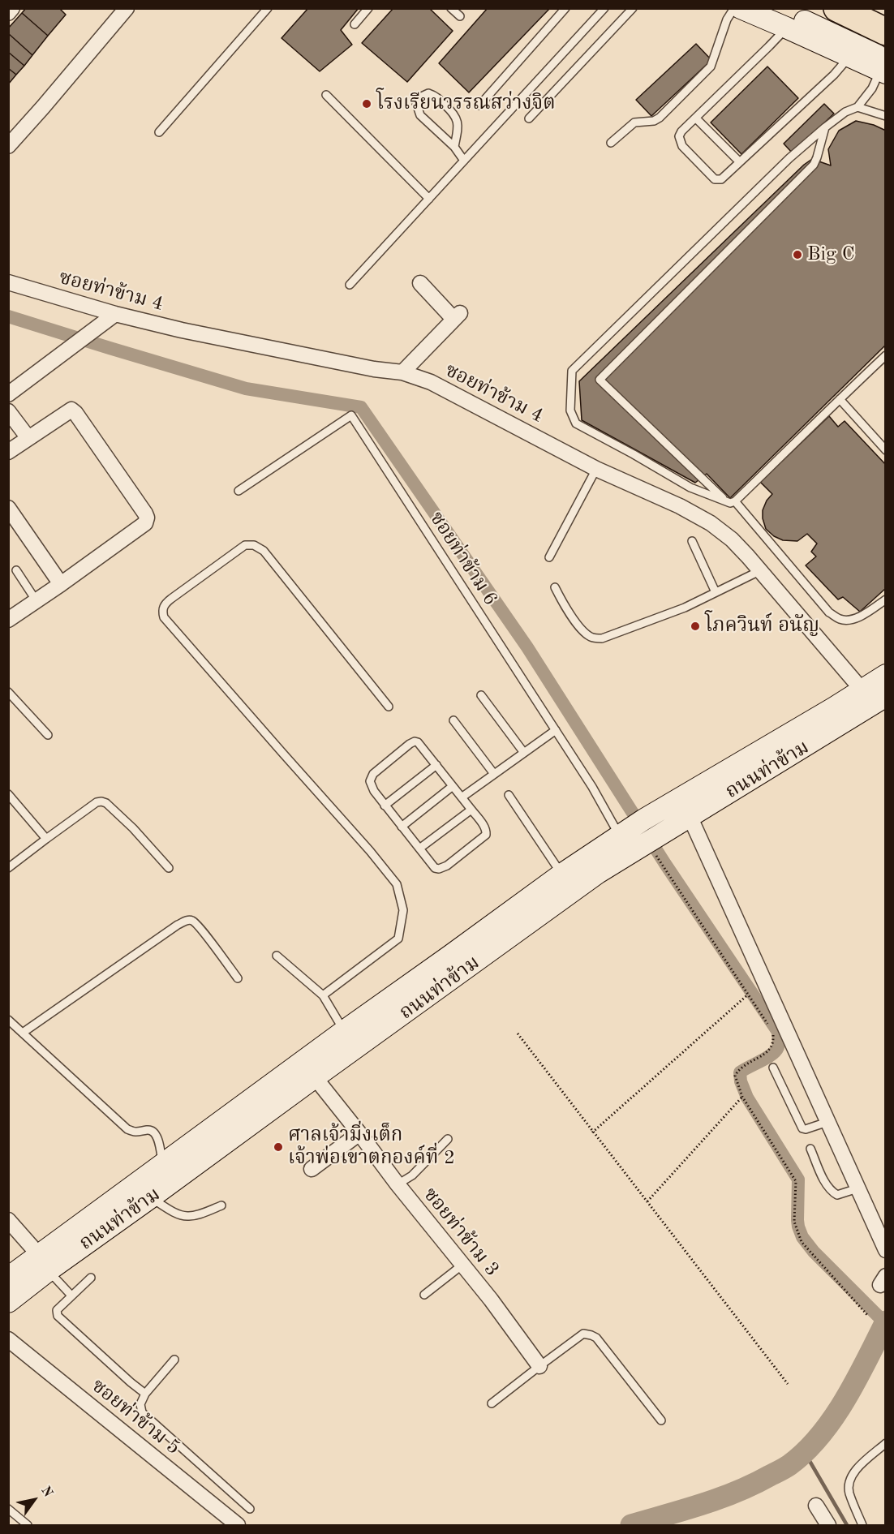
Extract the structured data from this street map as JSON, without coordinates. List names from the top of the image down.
{
  "streets": {
    "street": [
      "ซอยท่าข้าม 4",
      "ถนนท่าข้าม",
      "ซอยท่าข้าม 3",
      "ซอยท่าข้าม 5"
    ],
    "lane": ["ซอยท่าข้าม 6"]
  },
  "crossings": [
    ["ซอยท่าข้าม 4", "ถนนท่าข้าม"],
    ["ซอยท่าข้าม 6", "ถนนท่าข้าม"],
    ["ถนนท่าข้าม", "ซอยท่าข้าม 3"]
  ],
  "places": [
    "โรงเรียนวรรณสว่างจิต",
    "Big C",
    "โภควินท์ อนัญ",
    "ศาลเจ้ามิ่งเต็ก เจ้าพ่อเขาตกองค์ที่ 2"
  ],
  "north": "top right"
}
